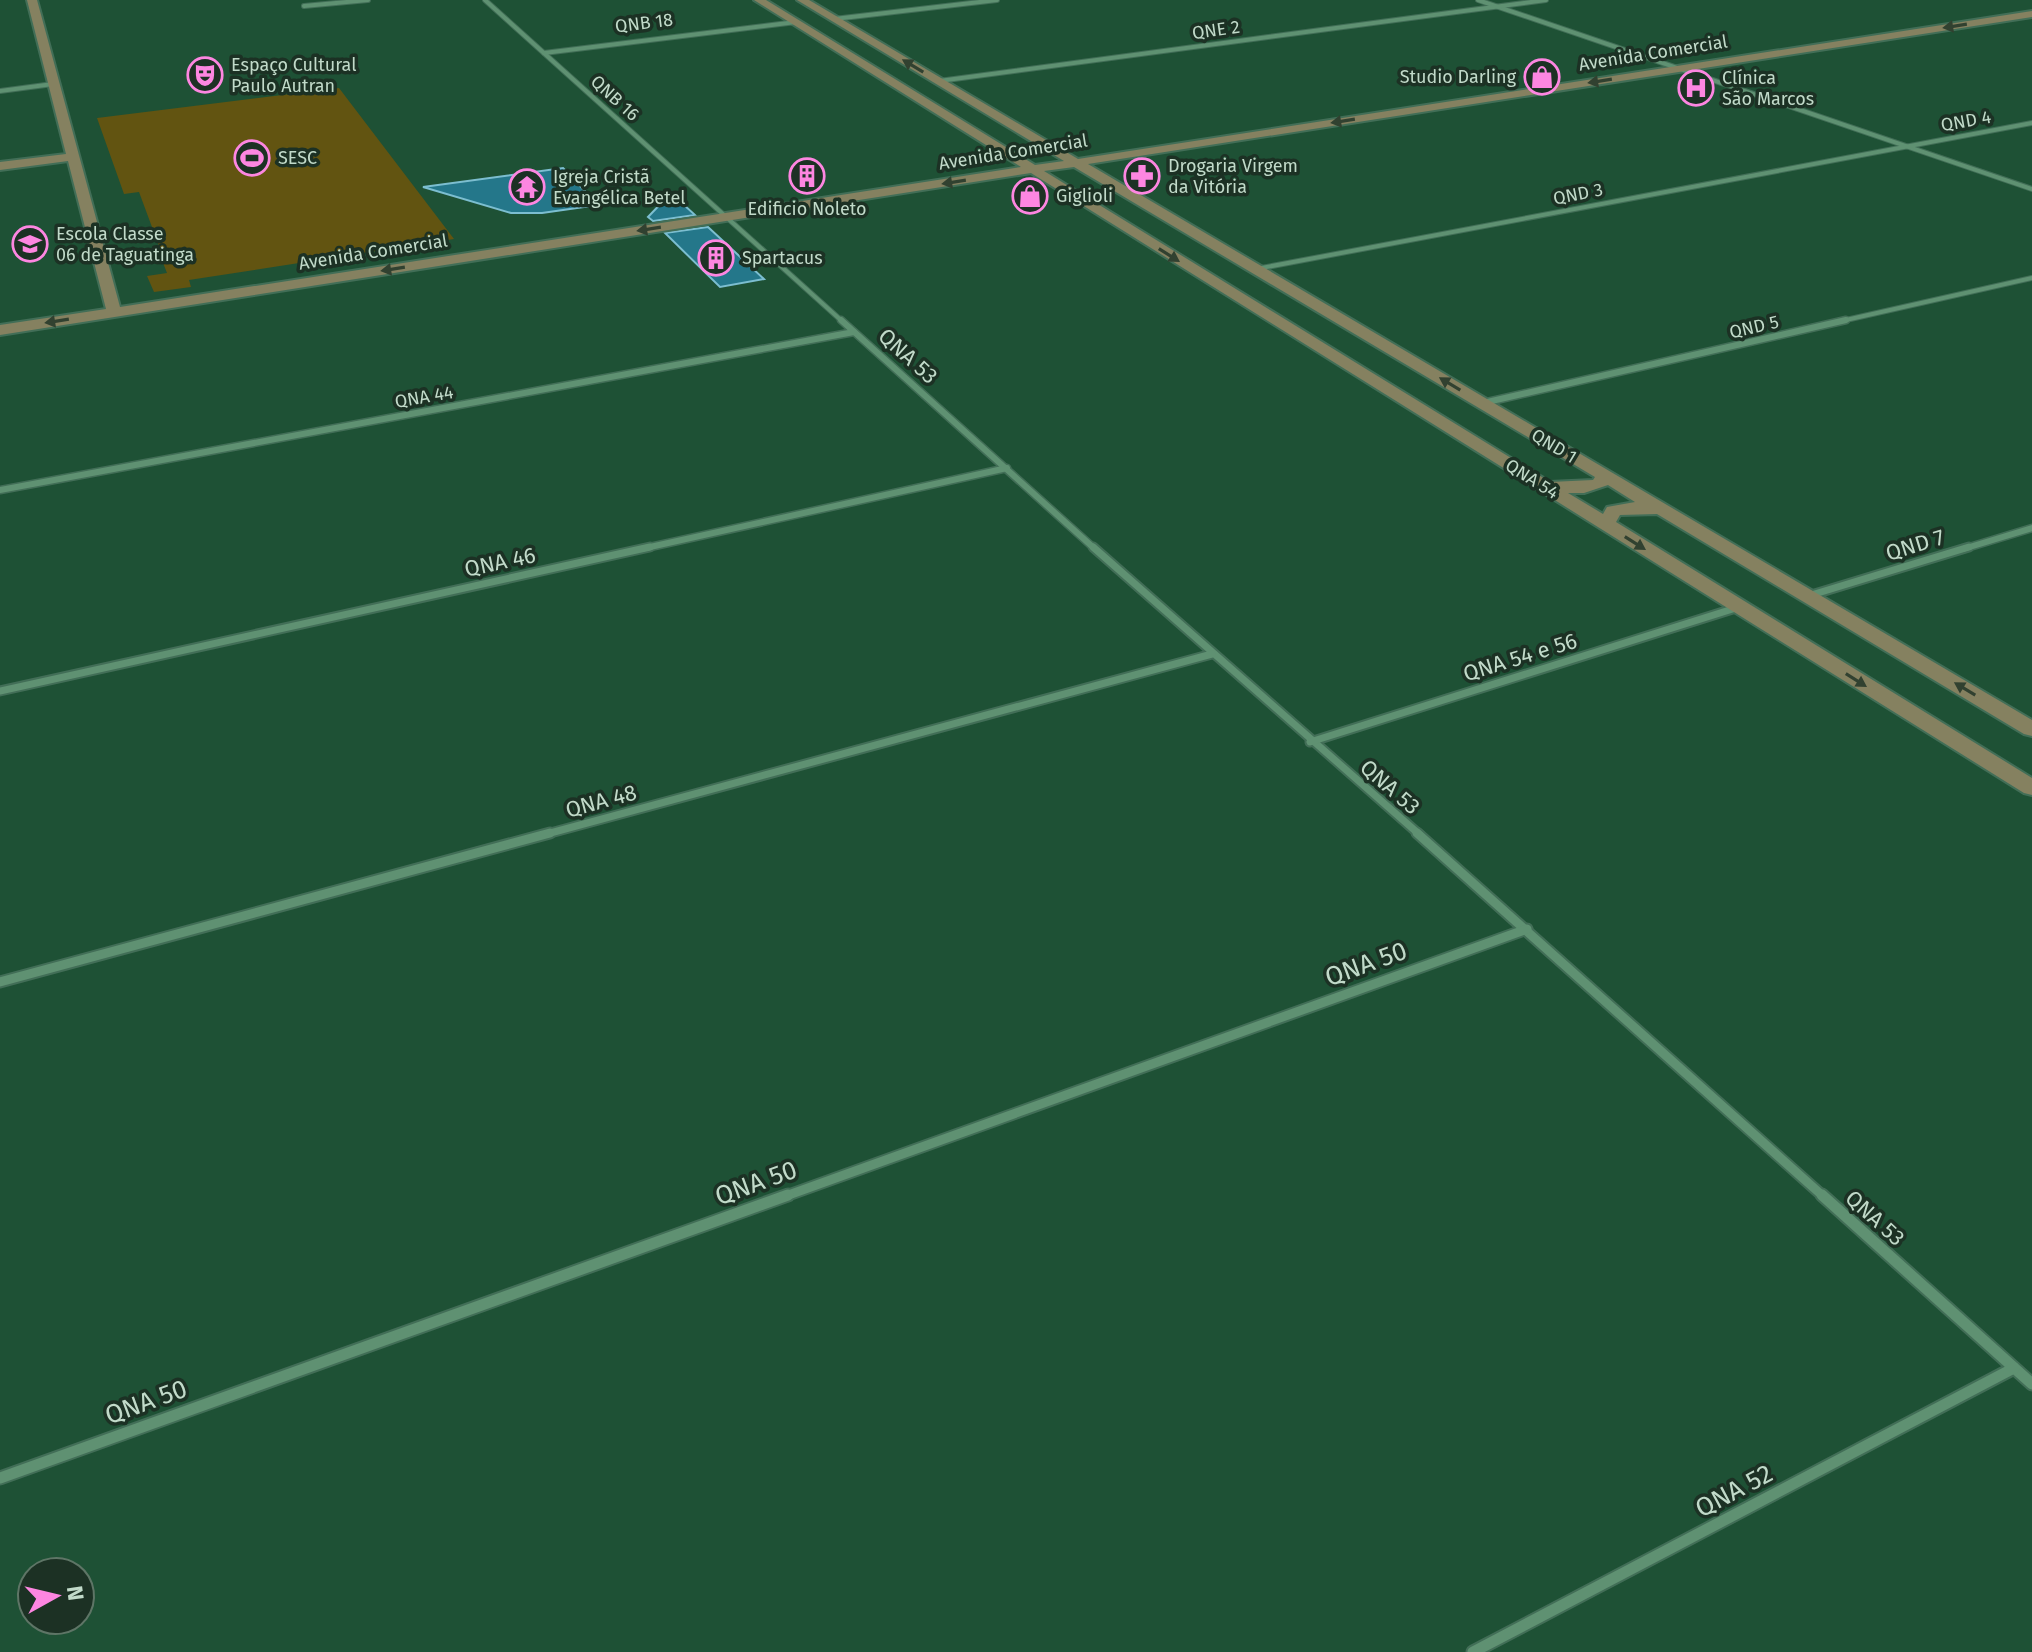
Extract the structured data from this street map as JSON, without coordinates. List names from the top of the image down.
{
  "streets": {
    "main road": ["Avenida Comercial", "QND 1", "QNA 54"],
    "street": [
      "QNB 18",
      "QNE 2",
      "QNB 16",
      "QND 4",
      "QND 3",
      "QND 5",
      "QNA 53",
      "QNA 44",
      "QND 7",
      "QNA 46",
      "QNA 54 e 56",
      "QNA 48",
      "QNA 50",
      "QNA 52"
    ]
  },
  "crossings": [
    ["QNB 18", "QNB 16"],
    ["QNE 2", "QND 1"],
    ["Avenida Comercial", "QNB 16"],
    ["Avenida Comercial", "QNA 53"],
    ["Avenida Comercial", "QND 1"],
    ["Avenida Comercial", "QNA 54"],
    ["QNB 16", "QNA 53"],
    ["QND 4", "QND 3"],
    ["QND 3", "QND 1"],
    ["QND 5", "QND 1"],
    ["QNA 53", "QNA 44"],
    ["QNA 53", "QNA 46"],
    ["QNA 53", "QNA 54 e 56"],
    ["QNA 53", "QNA 48"],
    ["QNA 53", "QNA 50"],
    ["QNA 53", "QNA 52"],
    ["QND 1", "QND 7"],
    ["QNA 54", "QNA 54 e 56"]
  ],
  "one_way": ["Avenida Comercial", "QND 1", "QNA 54"],
  "places": {
    "theatre": ["Espaço Cultural Paulo Autran"],
    "shop": ["Studio Darling", "Giglioli"],
    "hospital": ["Clínica São Marcos"],
    "sports": ["SESC"],
    "building": ["Edificio Noleto", "Spartacus"],
    "pharmacy": ["Drogaria Virgem da Vitória"],
    "temple": ["Igreja Cristã Evangélica Betel"],
    "school or university": ["Escola Classe 06 de Taguatinga"]
  },
  "north": "right"
}
